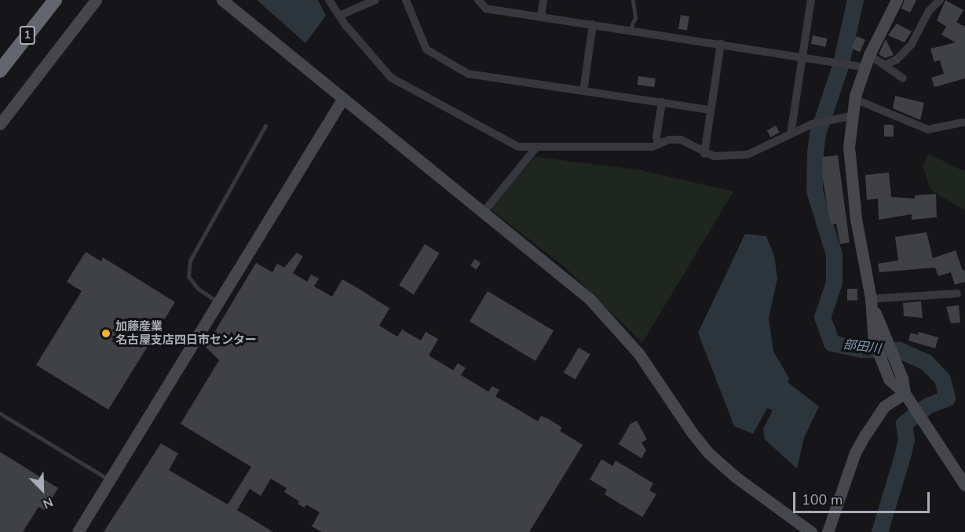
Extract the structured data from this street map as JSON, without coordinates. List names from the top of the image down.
{
  "streets": {
    "highway": ["1"]
  },
  "water": ["部田川"],
  "places": ["加藤産業 名古屋支店四日市センター"],
  "scale_bar": "100 m",
  "north": "bottom right"
}
